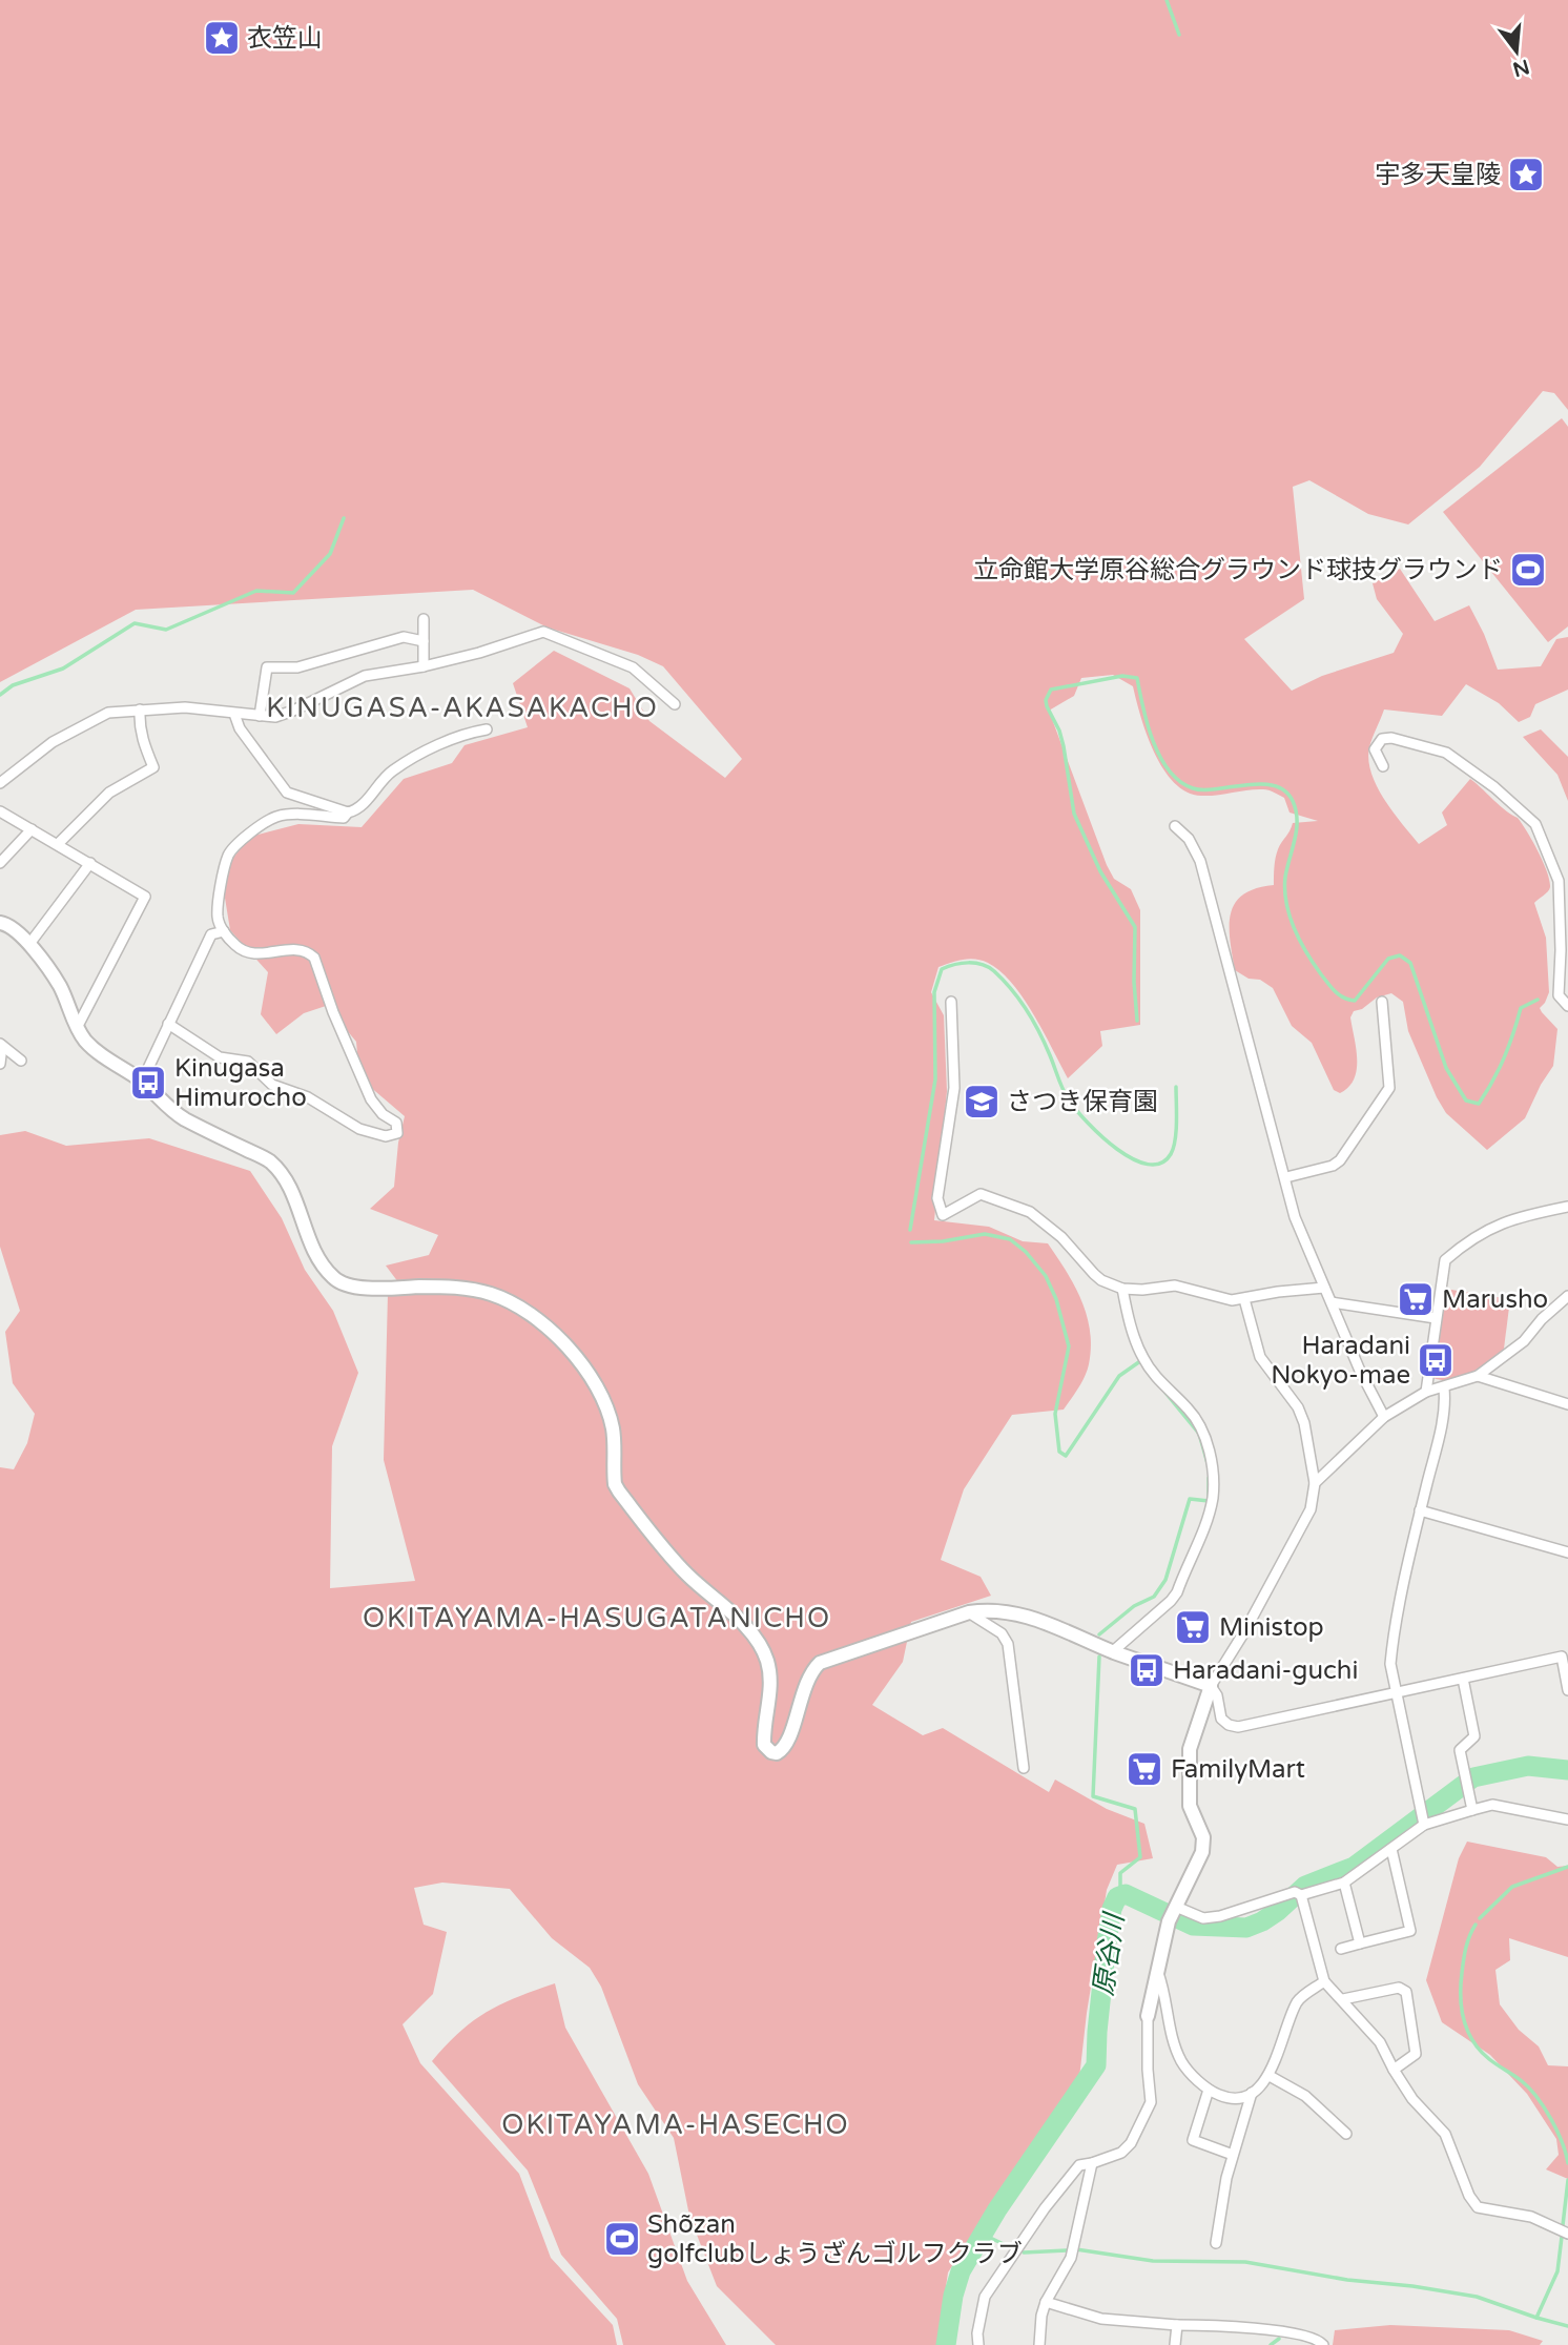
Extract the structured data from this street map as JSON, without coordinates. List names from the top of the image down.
{
  "districts": ["KINUGASA-AKASAKACHO", "OKITAYAMA-HASUGATANICHO", "OKITAYAMA-HASECHO"],
  "water": ["原谷川"],
  "places": {
    "place": ["衣笠山", "宇多天皇陵"],
    "sports": ["立命館大学原谷総合グラウンド球技グラウンド", "Shõzan golfclubしょうざんゴルフクラブ"],
    "bus stop": ["Kinugasa Himurocho", "Haradani Nokyo-mae", "Haradani-guchi"],
    "school or university": ["さつき保育園"],
    "supermarket": ["Marusho", "Ministop", "FamilyMart"]
  },
  "north": "bottom"
}
